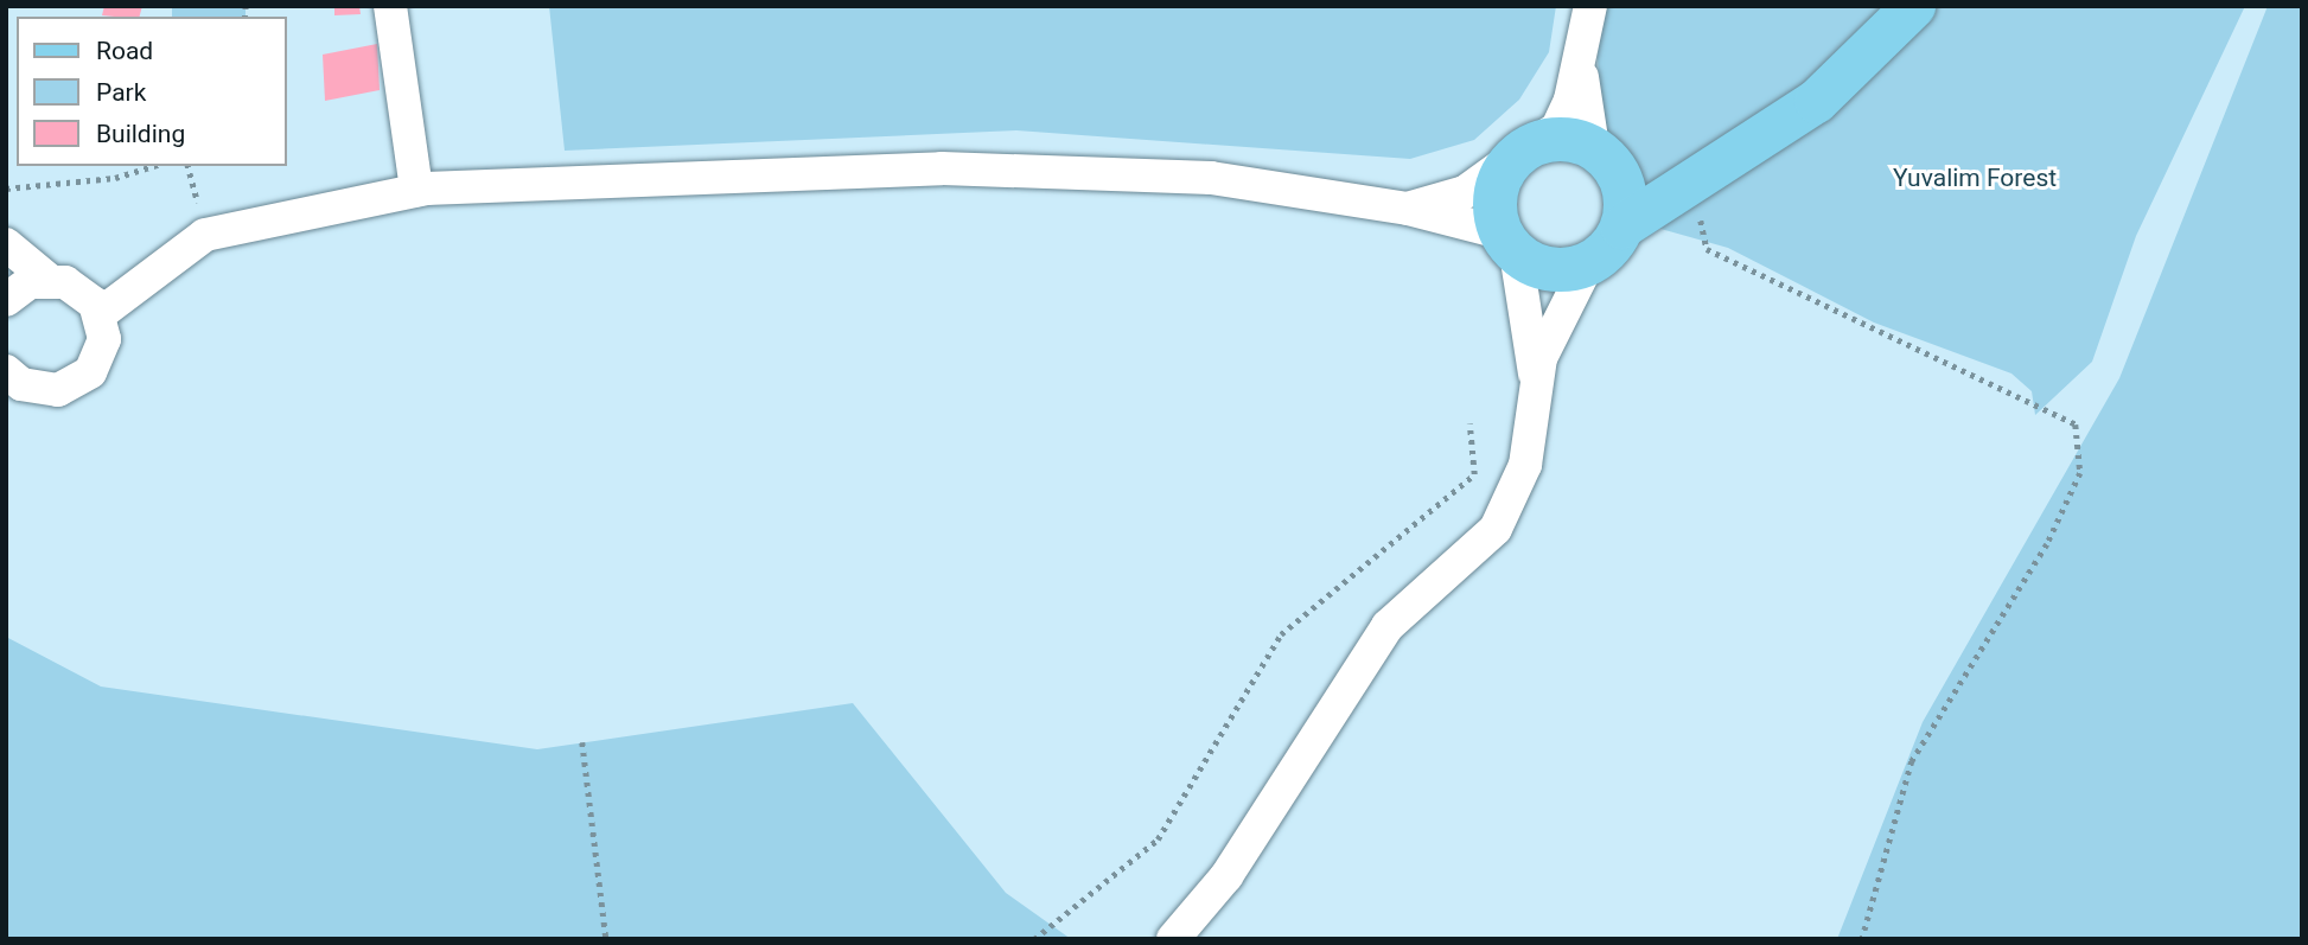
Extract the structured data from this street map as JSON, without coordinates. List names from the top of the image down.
{
  "parks": ["Yuvalim Forest"],
  "legend": ["Road", "Park", "Building"]
}
